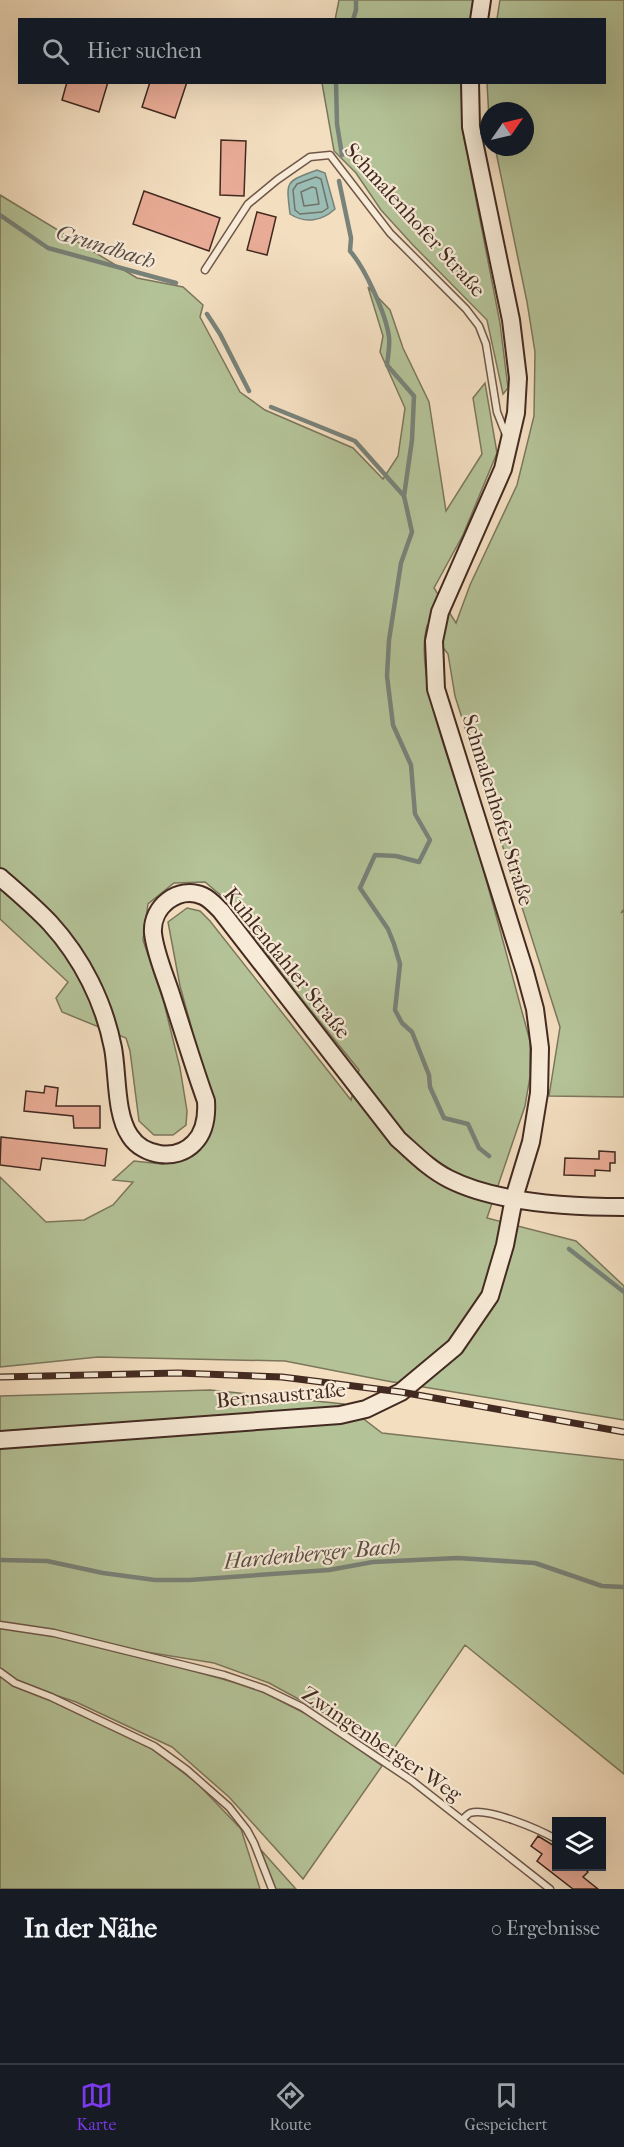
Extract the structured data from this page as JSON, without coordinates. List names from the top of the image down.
{
  "streets": {
    "main road": ["Schmalenhofer Straße", "Kuhlendahler Straße", "Bernsaustraße"],
    "lane": ["Zwingenberger Weg"]
  },
  "crossings": [
    ["Schmalenhofer Straße", "Kuhlendahler Straße"],
    ["Schmalenhofer Straße", "Bernsaustraße"],
    ["Kuhlendahler Straße", "Bernsaustraße"]
  ],
  "water": ["Grundbach", "Hardenberger Bach"],
  "north": "top right",
  "page": {
    "search": "Hier suchen",
    "heading": ["In der Nähe", "0 Ergebnisse"],
    "nav": ["Karte", "Route", "Gespeichert"]
  }
}
